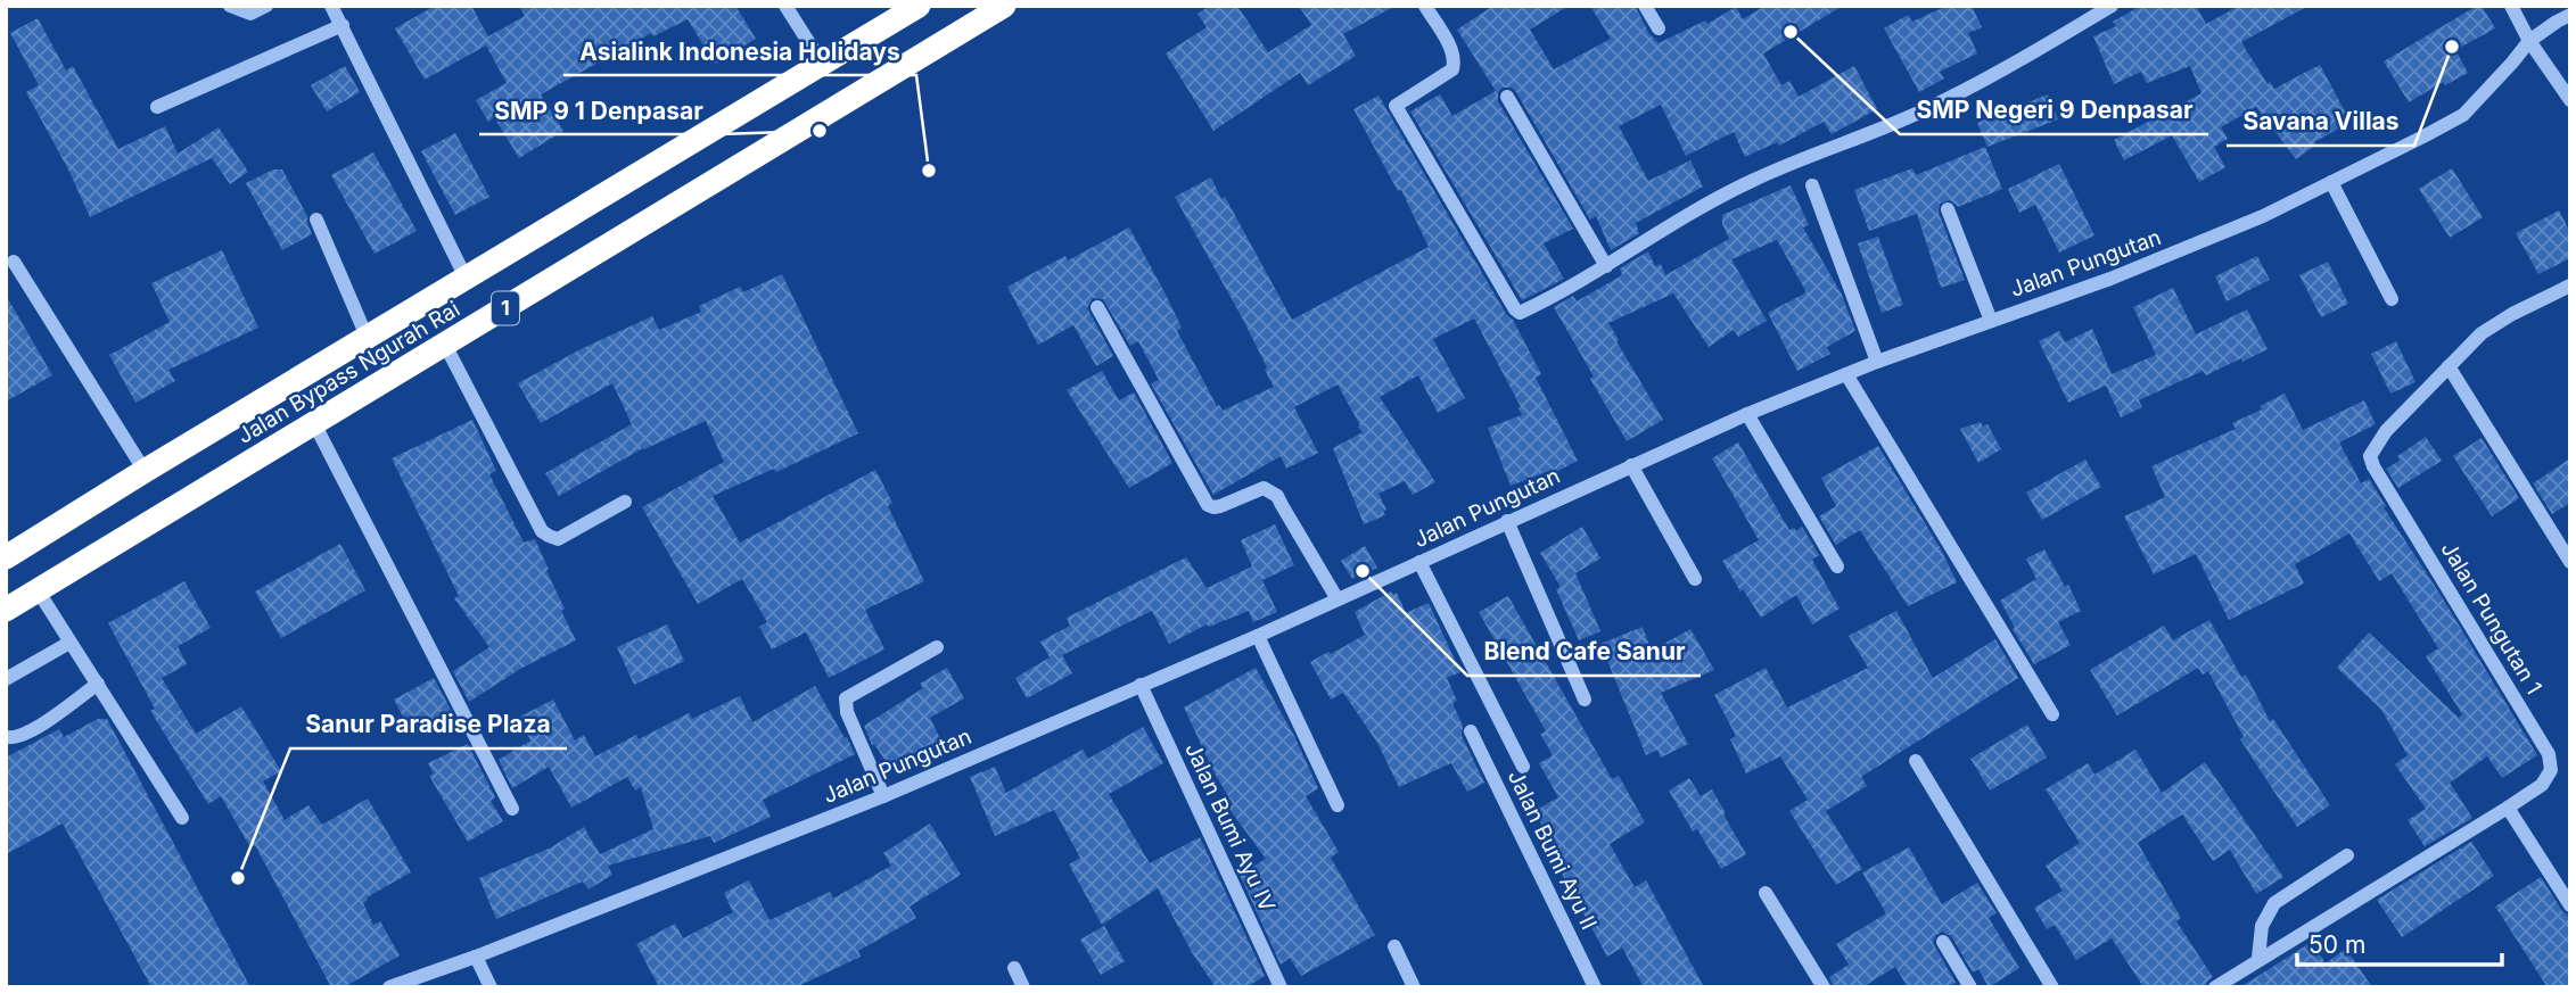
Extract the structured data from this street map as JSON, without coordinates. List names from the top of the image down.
{
  "streets": {
    "highway": ["1", "Jalan Bypass Ngurah Rai"],
    "street": [
      "Jalan Pungutan",
      "Jalan Pungutan 1",
      "Jalan Bumi Ayu IV",
      "Jalan Bumi Ayu II"
    ]
  },
  "crossings": [
    ["Jalan Pungutan", "Jalan Bumi Ayu IV"]
  ],
  "places": [
    "SMP Negeri 9 Denpasar",
    "Savana Villas",
    "SMP 9 1 Denpasar",
    "Asialink Indonesia Holidays",
    "Blend Cafe Sanur",
    "Sanur Paradise Plaza"
  ],
  "scale_bar": "50 m"
}
